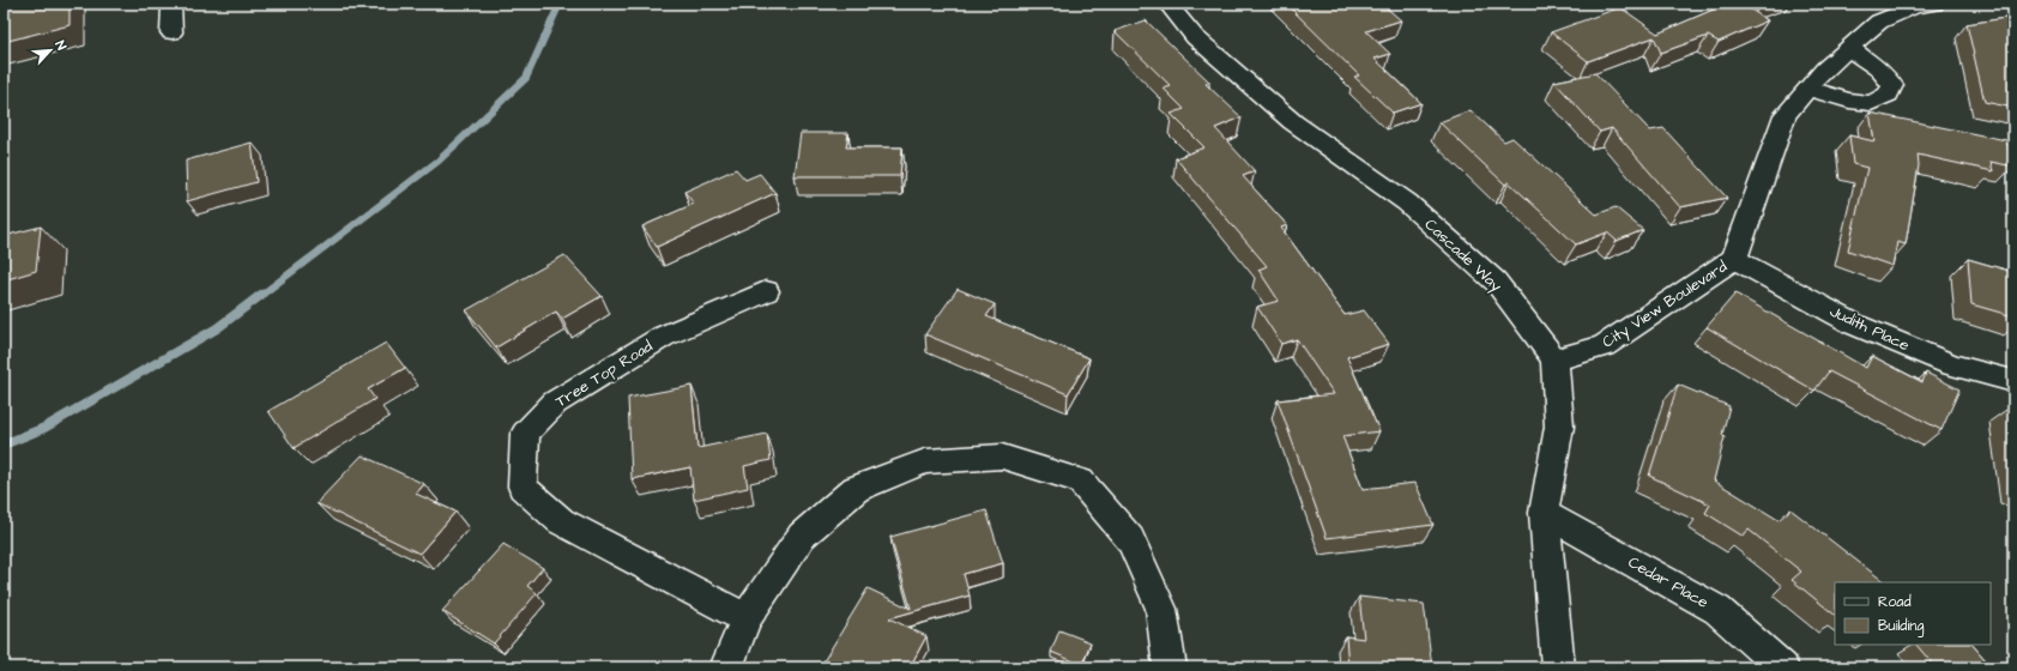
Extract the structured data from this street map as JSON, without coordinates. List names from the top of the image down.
{
  "streets": {
    "street": [
      "Cascade Way",
      "City View Boulevard",
      "Judith Place",
      "Tree Top Road",
      "Cedar Place"
    ]
  },
  "crossings": [
    ["Cascade Way", "City View Boulevard"],
    ["City View Boulevard", "Judith Place"]
  ],
  "legend": ["Road", "Building"],
  "north": "top right"
}
